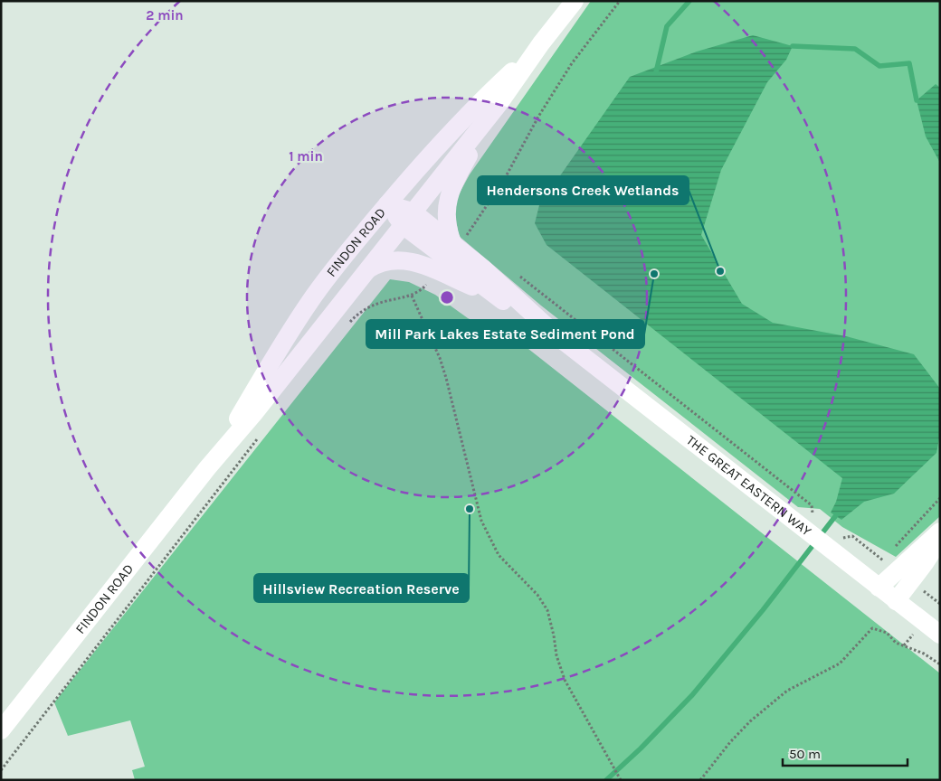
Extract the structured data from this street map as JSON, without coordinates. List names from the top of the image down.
{
  "streets": {
    "street": ["FINDON ROAD", "THE GREAT EASTERN WAY"]
  },
  "crossings": [
    ["FINDON ROAD", "THE GREAT EASTERN WAY"]
  ],
  "places": ["Hendersons Creek Wetlands", "Mill Park Lakes Estate Sediment Pond", "Hillsview Recreation Reserve"],
  "scale_bar": "50 m",
  "rings": ["2 min", "1 min"]
}
